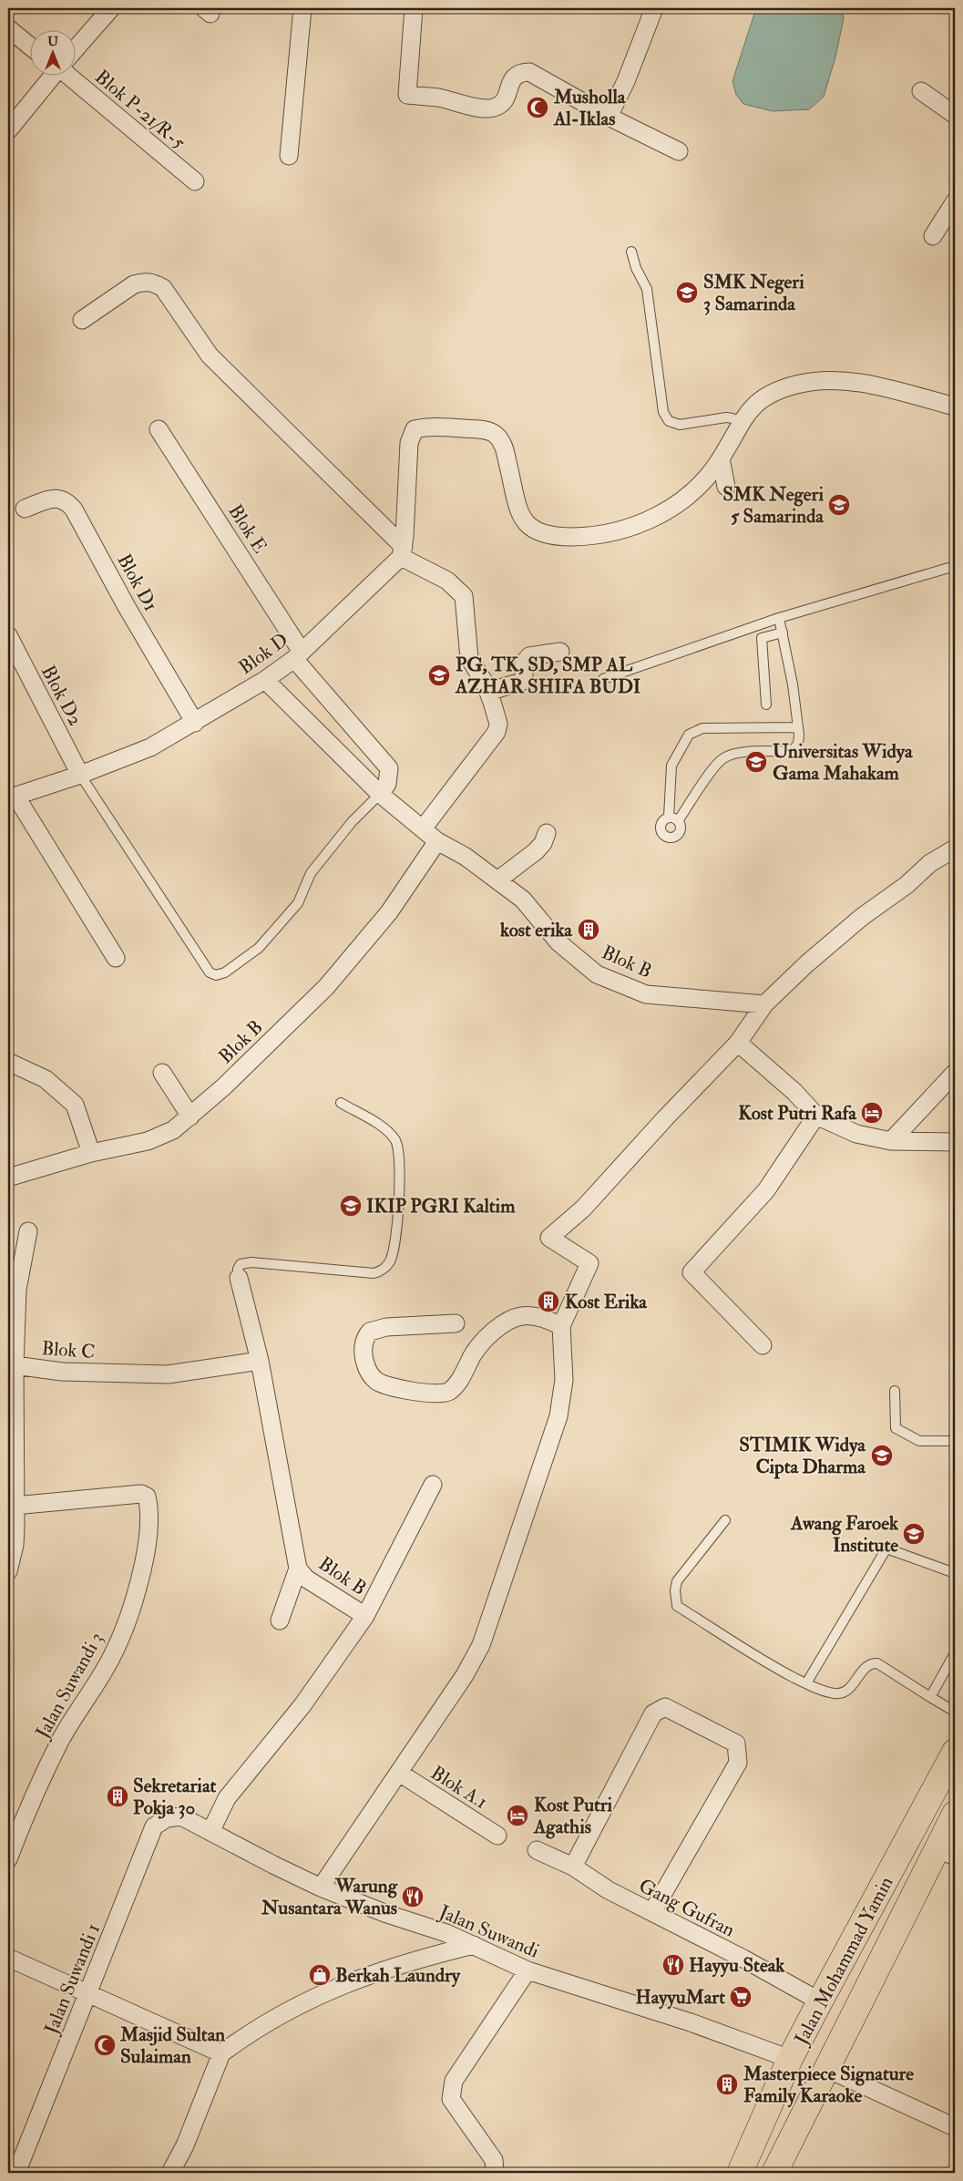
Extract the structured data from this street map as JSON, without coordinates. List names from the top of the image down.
{
  "streets": {
    "main road": ["Jalan Mohammad Yamin"],
    "street": [
      "Blok P-21/R-5",
      "Blok E",
      "Blok D1",
      "Blok D",
      "Blok D2",
      "Blok B",
      "Blok C",
      "Jalan Suwandi 3",
      "Blok A.1",
      "Gang Gufran",
      "Jalan Suwandi",
      "Jalan Suwandi 1"
    ]
  },
  "crossings": [
    ["Blok E", "Blok D"],
    ["Blok E", "Blok B"],
    ["Blok D1", "Blok D"],
    ["Blok D", "Blok D2"],
    ["Blok D", "Blok B"],
    ["Blok B", "Blok C"],
    ["Blok B", "Jalan Suwandi"],
    ["Blok C", "Jalan Suwandi 3"],
    ["Gang Gufran", "Jalan Mohammad Yamin"],
    ["Jalan Suwandi", "Jalan Mohammad Yamin"],
    ["Jalan Suwandi", "Jalan Suwandi 1"]
  ],
  "places": {
    "mosque": ["Musholla Al-Iklas", "Masjid Sultan Sulaiman"],
    "school or university": [
      "SMK Negeri 3 Samarinda",
      "SMK Negeri 5 Samarinda",
      "PG, TK, SD, SMP AL AZHAR SHIFA BUDI",
      "Universitas Widya Gama Mahakam",
      "IKIP PGRI Kaltim",
      "STIMIK Widya Cipta Dharma",
      "Awang Faroek Institute"
    ],
    "building": [
      "kost erika",
      "Kost Erika",
      "Sekretariat Pokja 30",
      "Masterpiece Signature Family Karaoke"
    ],
    "hotel": ["Kost Putri Rafa", "Kost Putri Agathis"],
    "restaurant": ["Warung Nusantara Wanus", "Hayyu Steak"],
    "shop": ["Berkah Laundry"],
    "supermarket": ["HayyuMart"]
  },
  "north": "top"
}
